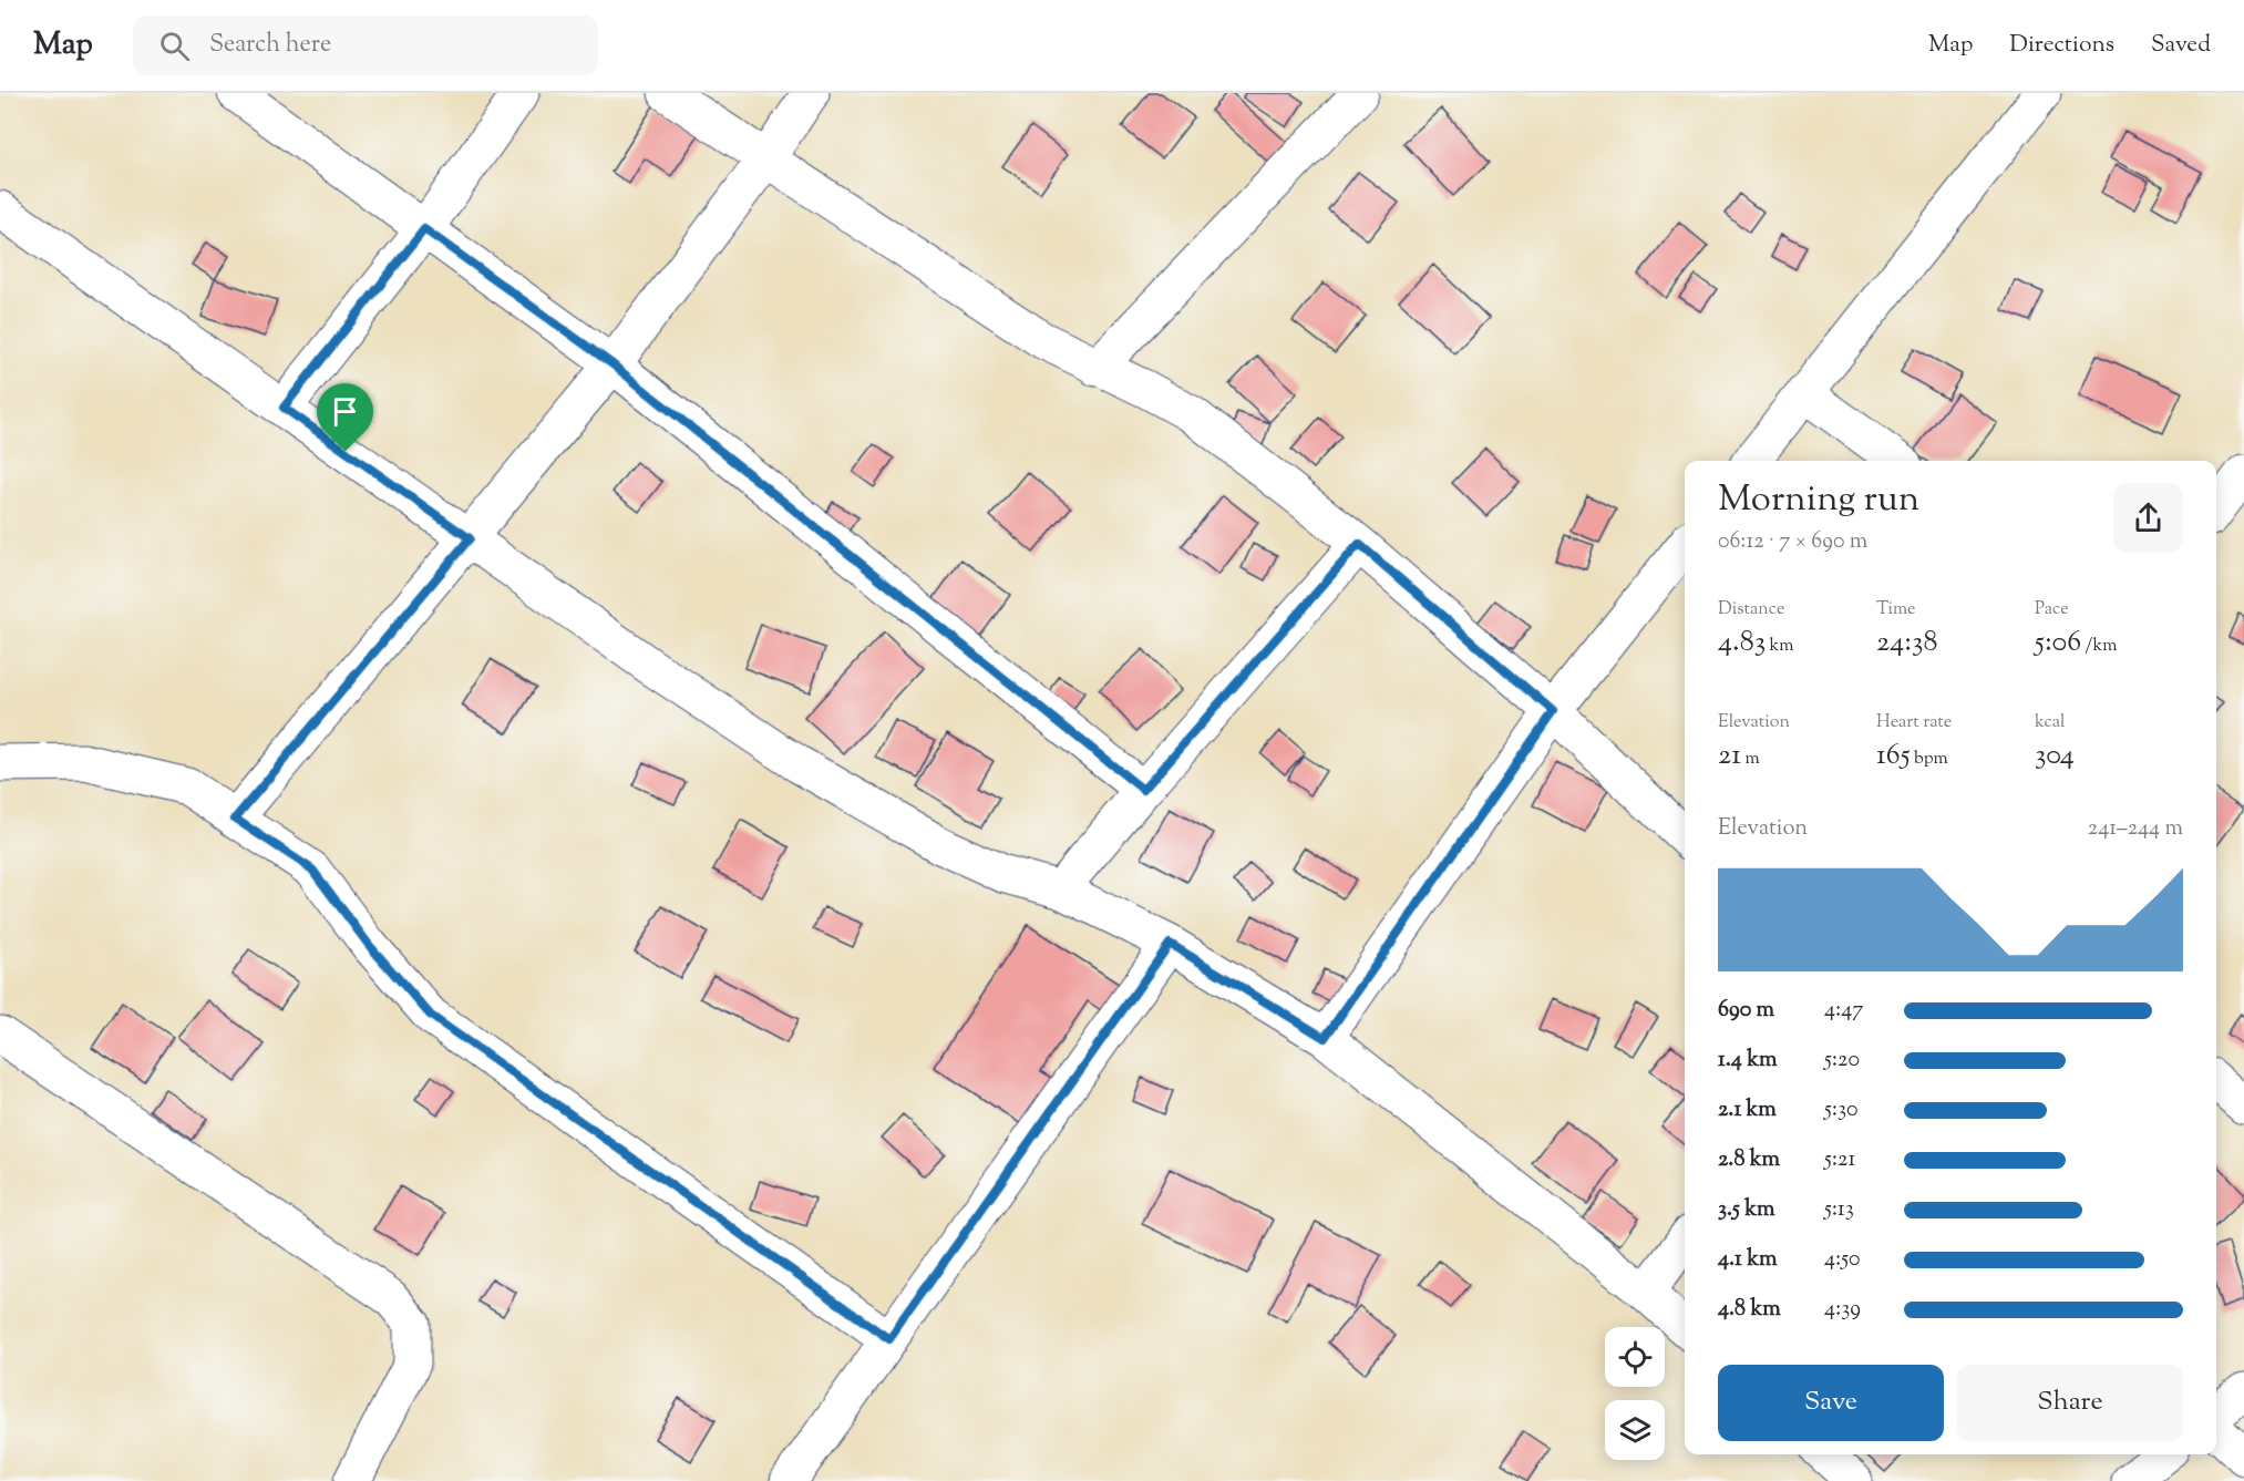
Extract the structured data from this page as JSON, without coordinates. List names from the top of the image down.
{
  "page": {
    "header": "Map",
    "search": "Search here",
    "nav": ["Map", "Directions", "Saved"],
    "heading": ["Morning run", "06:12 · 7 × 690 m"],
    "stats": [
      ["Distance", "4.83 km"],
      ["Time", "24:38"],
      ["Pace", "5:06 /km"],
      ["Elevation", "21 m"],
      ["Heart rate", "165 bpm"],
      ["kcal", "304"]
    ],
    "chart": ["Elevation", "241–244 m"],
    "list": [
      {
        "name": "690 m",
        "note": "4:47"
      },
      {
        "name": "1.4 km",
        "note": "5:20"
      },
      {
        "name": "2.1 km",
        "note": "5:30"
      },
      {
        "name": "2.8 km",
        "note": "5:21"
      },
      {
        "name": "3.5 km",
        "note": "5:13"
      },
      {
        "name": "4.1 km",
        "note": "4:50"
      },
      {
        "name": "4.8 km",
        "note": "4:39"
      }
    ],
    "buttons": ["Save", "Share"]
  }
}
